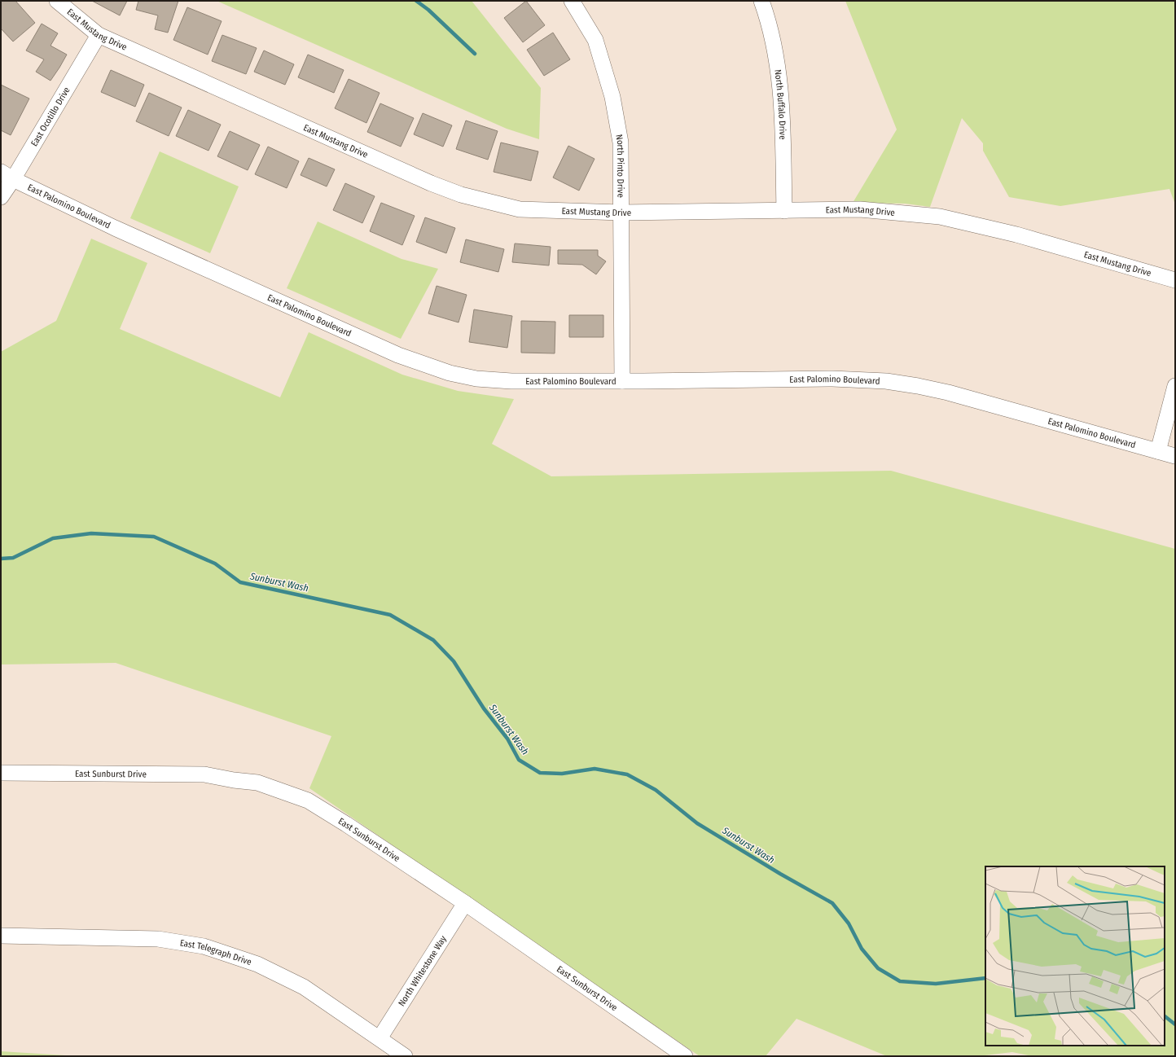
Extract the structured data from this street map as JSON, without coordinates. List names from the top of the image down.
{
  "streets": {
    "street": [
      "East Mustang Drive",
      "North Buffalo Drive",
      "East Ocotillo Drive",
      "North Pinto Drive",
      "East Palomino Boulevard",
      "East Sunburst Drive",
      "East Telegraph Drive",
      "North Whitestone Way"
    ]
  },
  "crossings": [
    ["East Mustang Drive", "North Buffalo Drive"],
    ["East Mustang Drive", "East Ocotillo Drive"],
    ["East Mustang Drive", "North Pinto Drive"],
    ["East Ocotillo Drive", "East Palomino Boulevard"],
    ["North Pinto Drive", "East Palomino Boulevard"],
    ["East Sunburst Drive", "North Whitestone Way"],
    ["East Telegraph Drive", "North Whitestone Way"]
  ],
  "water": ["Sunburst Wash"]
}
